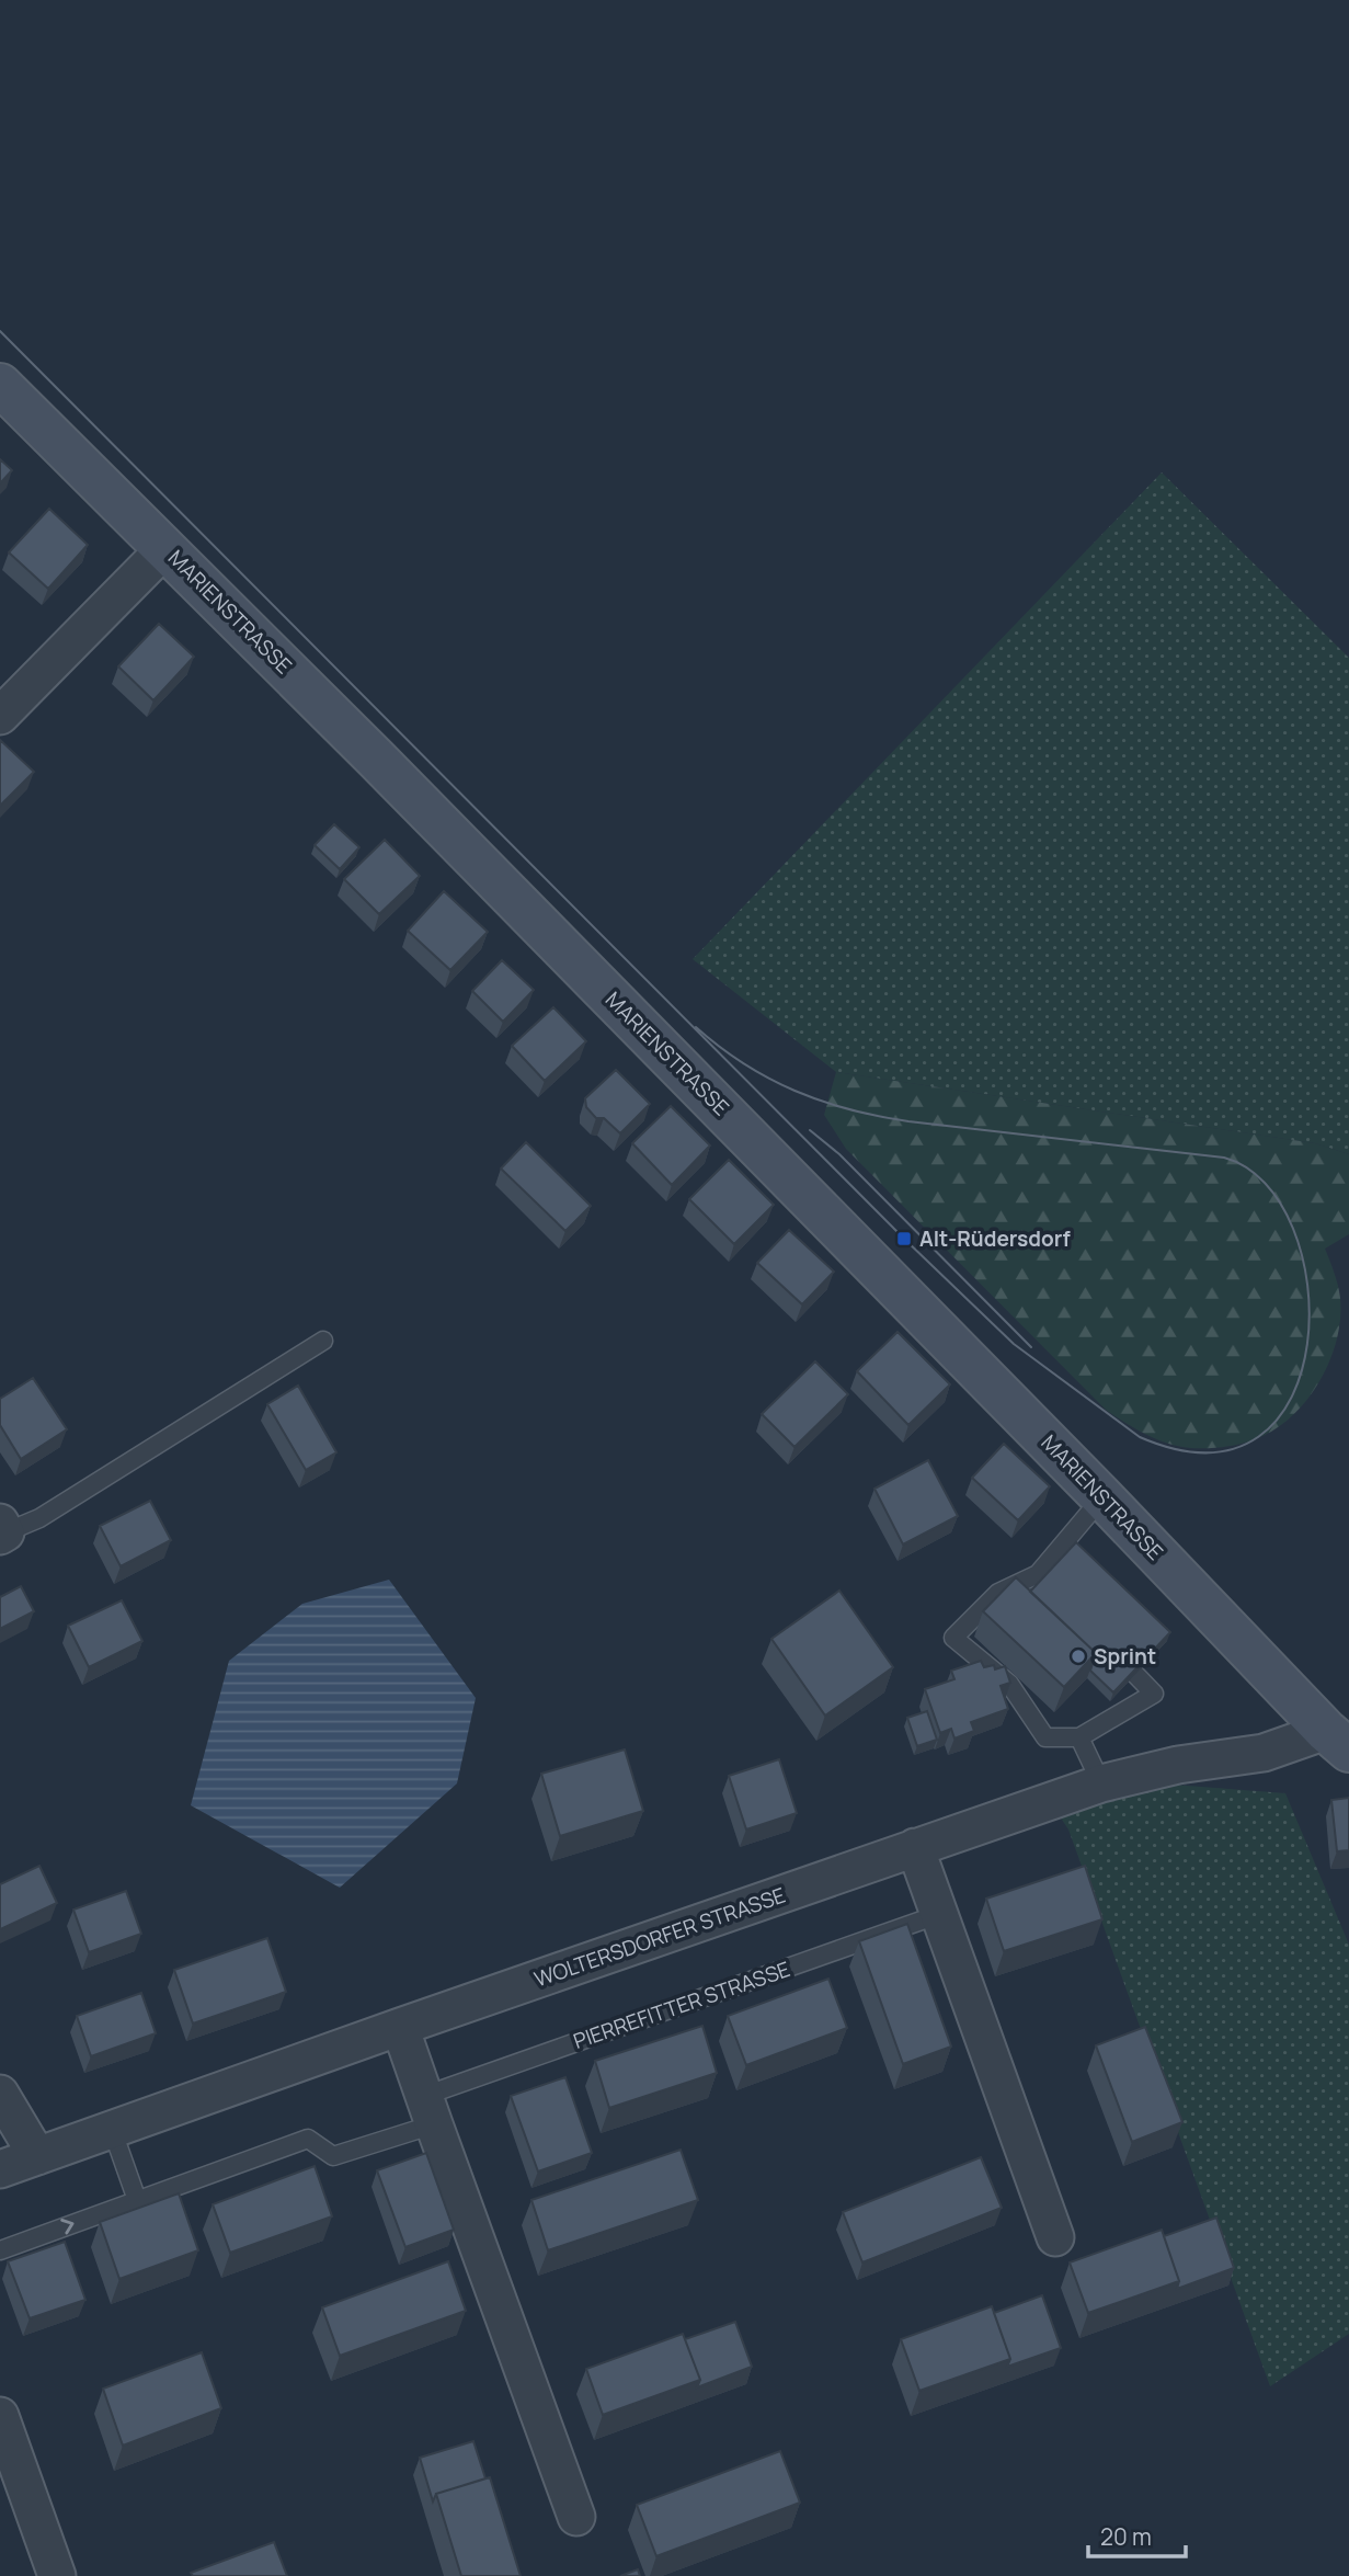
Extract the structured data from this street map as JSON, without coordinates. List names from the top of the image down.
{
  "streets": {
    "street": ["MARIENSTRASSE", "WOLTERSDORFER STRASSE"],
    "lane": ["PIERREFITTER STRASSE"]
  },
  "crossings": [
    ["MARIENSTRASSE", "WOLTERSDORFER STRASSE"]
  ],
  "places": {
    "transit": ["Alt-Rüdersdorf"],
    "other": ["Sprint"]
  },
  "scale_bar": "20 m"
}
